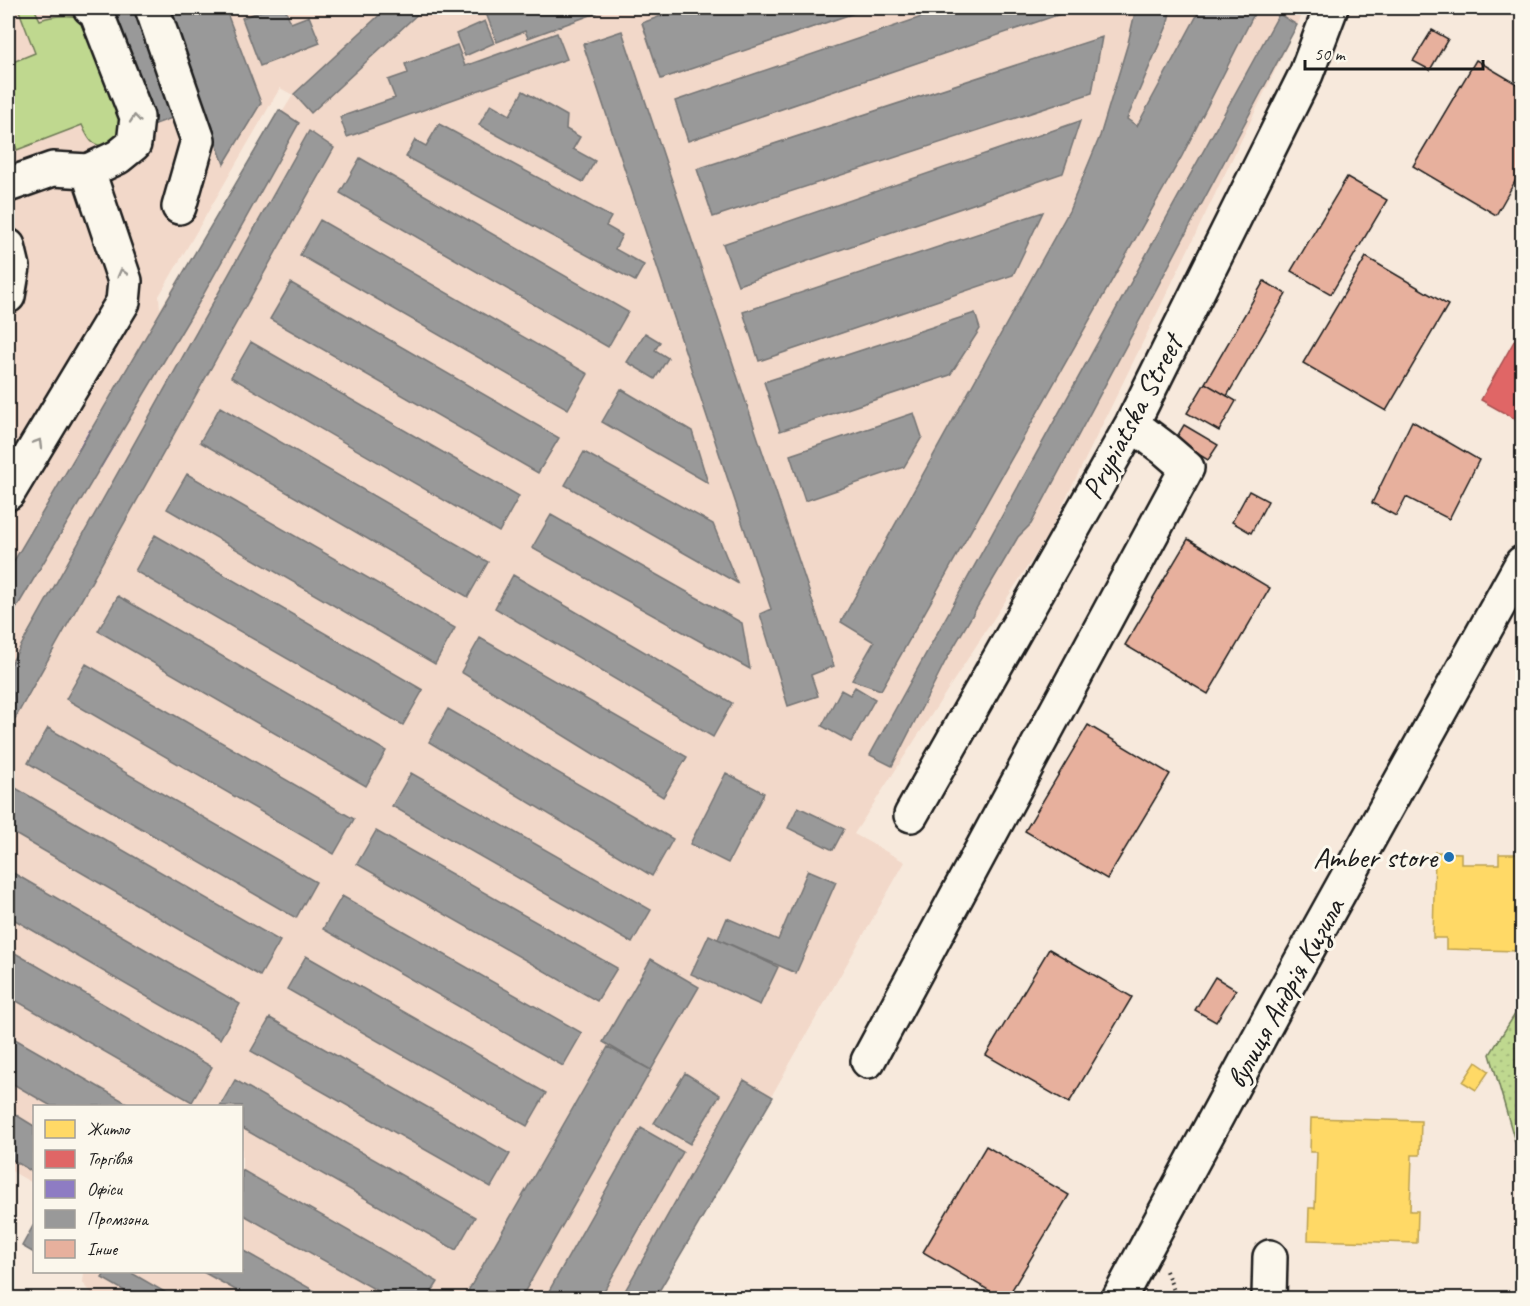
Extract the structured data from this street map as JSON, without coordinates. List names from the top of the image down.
{
  "streets": {
    "street": ["Prypiatska Street", "вулиця Андрія Кизила"]
  },
  "places": ["Amber store"],
  "legend": [
    "Житло",
    "Торгівля",
    "Офіси",
    "Промзона",
    "Інше"
  ],
  "scale_bar": "50 m"
}
